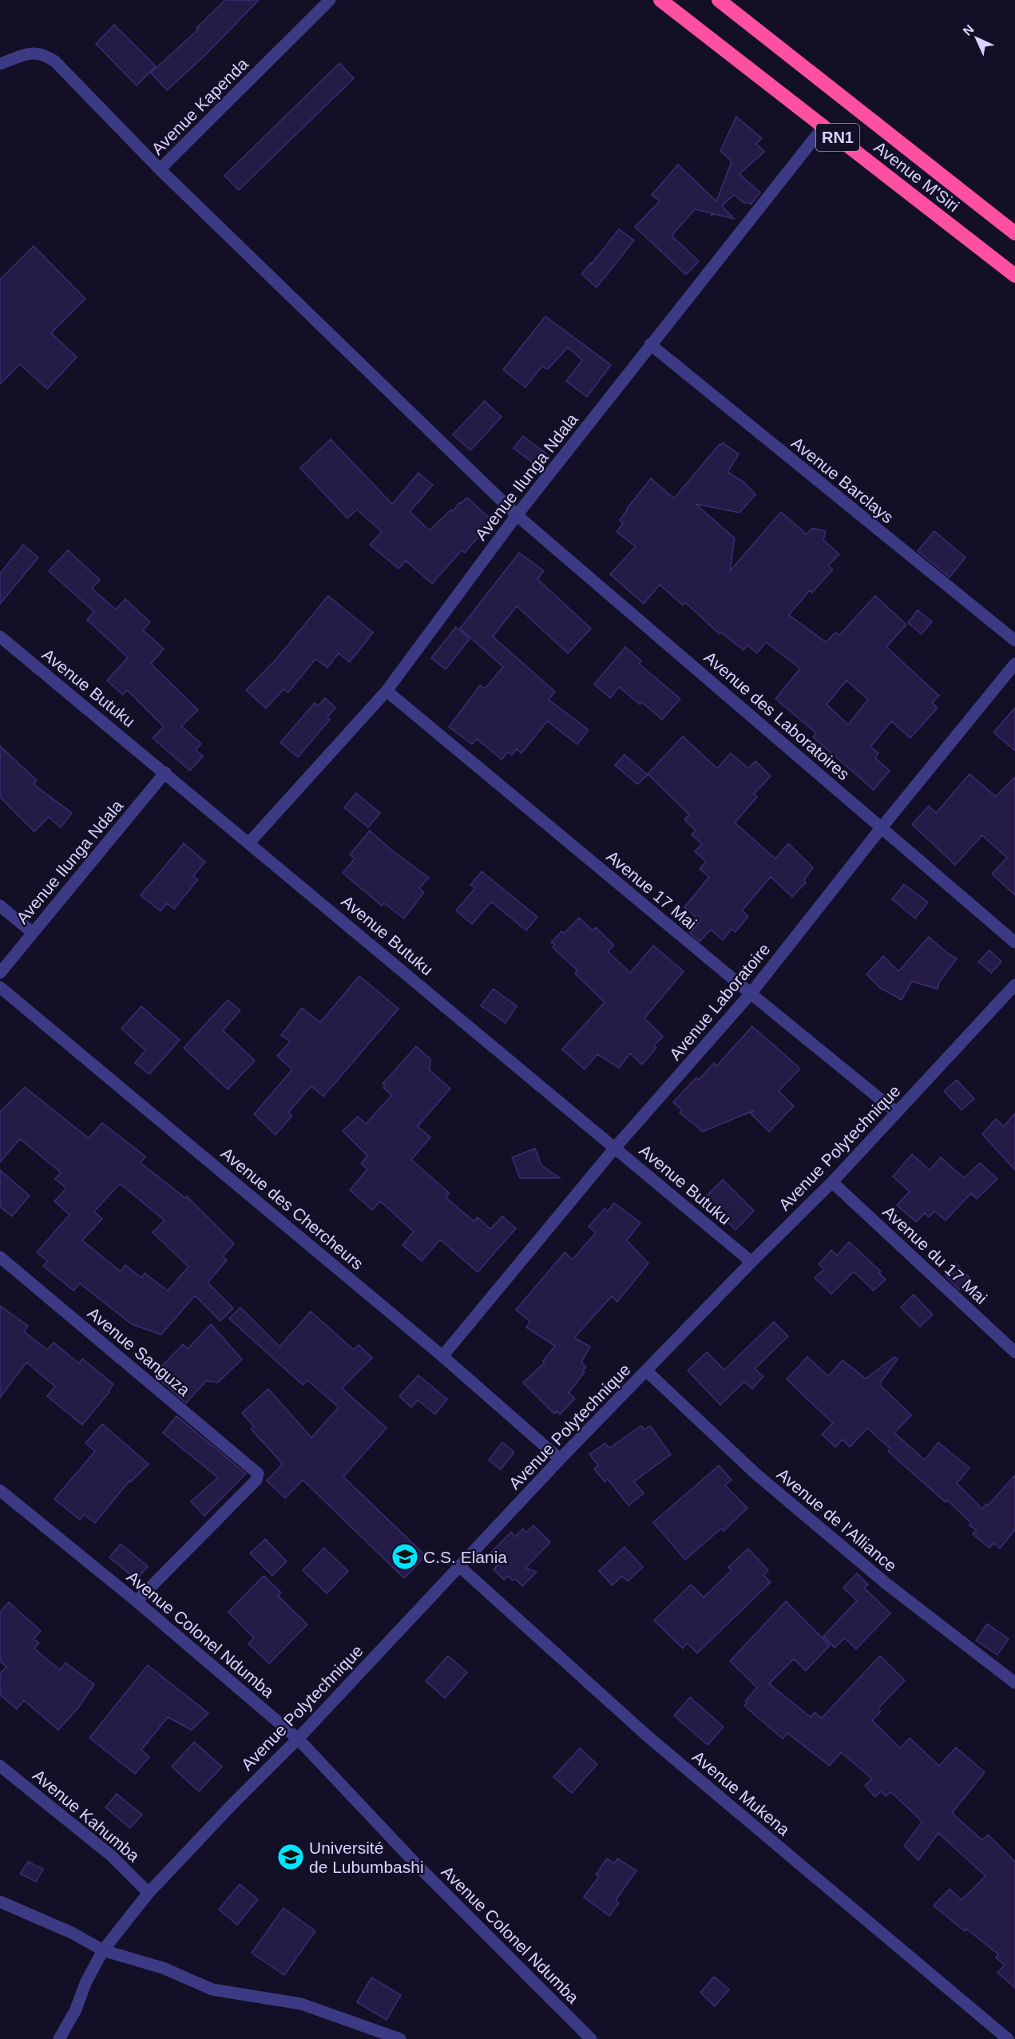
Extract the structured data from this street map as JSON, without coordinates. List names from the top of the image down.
{
  "streets": {
    "highway": ["RN1", "Avenue M'Siri"],
    "street": [
      "Avenue Kapenda",
      "Avenue Ilunga Ndala",
      "Avenue Barclays",
      "Avenue Butuku",
      "Avenue des Laboratoires",
      "Avenue 17 Mai",
      "Avenue Laboratoire",
      "Avenue Polytechnique",
      "Avenue des Chercheurs",
      "Avenue du 17 Mai",
      "Avenue Sanguza",
      "Avenue de l'Alliance",
      "Avenue Colonel Ndumba",
      "Avenue Mukena",
      "Avenue Kahumba"
    ]
  },
  "crossings": [
    ["Avenue Kapenda", "Avenue des Laboratoires"],
    ["Avenue M'Siri", "Avenue Ilunga Ndala"],
    ["Avenue Ilunga Ndala", "Avenue Barclays"],
    ["Avenue Ilunga Ndala", "Avenue Butuku"],
    ["Avenue Ilunga Ndala", "Avenue des Laboratoires"],
    ["Avenue Ilunga Ndala", "Avenue 17 Mai"],
    ["Avenue Butuku", "Avenue Laboratoire"],
    ["Avenue Butuku", "Avenue Polytechnique"],
    ["Avenue des Laboratoires", "Avenue Laboratoire"],
    ["Avenue 17 Mai", "Avenue Laboratoire"],
    ["Avenue 17 Mai", "Avenue Polytechnique"],
    ["Avenue Laboratoire", "Avenue des Chercheurs"],
    ["Avenue Polytechnique", "Avenue des Chercheurs"],
    ["Avenue Polytechnique", "Avenue du 17 Mai"],
    ["Avenue Polytechnique", "Avenue de l'Alliance"],
    ["Avenue Polytechnique", "Avenue Colonel Ndumba"],
    ["Avenue Polytechnique", "Avenue Mukena"],
    ["Avenue Polytechnique", "Avenue Kahumba"],
    ["Avenue Sanguza", "Avenue Colonel Ndumba"]
  ],
  "places": {
    "school or university": ["C.S. Elania", "Université de Lubumbashi"]
  },
  "north": "top left"
}
